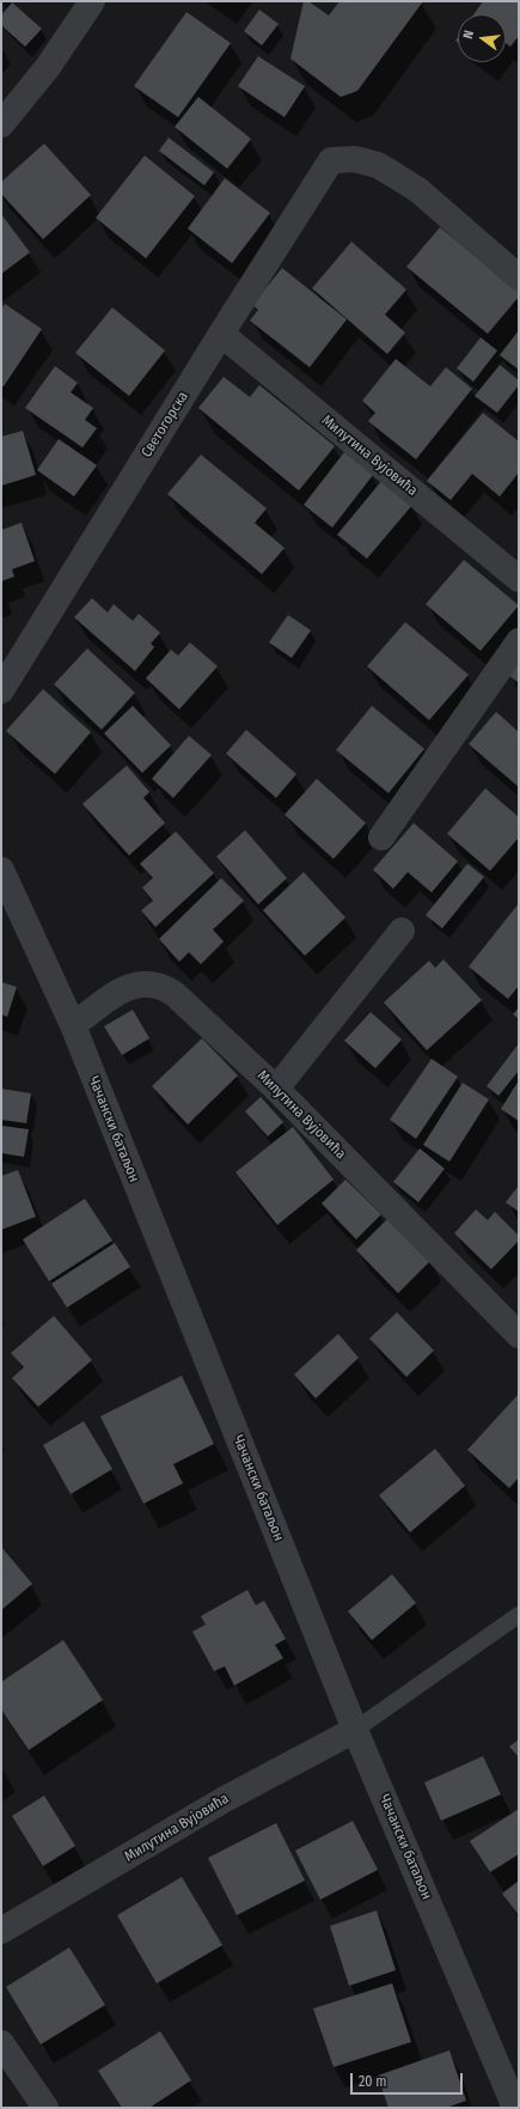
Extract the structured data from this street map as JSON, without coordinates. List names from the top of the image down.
{
  "streets": {
    "street": ["Светогорска", "Милутина Вујовића", "Чачански батаљон"]
  },
  "crossings": [
    ["Светогорска", "Милутина Вујовића"],
    ["Милутина Вујовића", "Чачански батаљон"]
  ],
  "scale_bar": "20 m",
  "north": "left"
}
